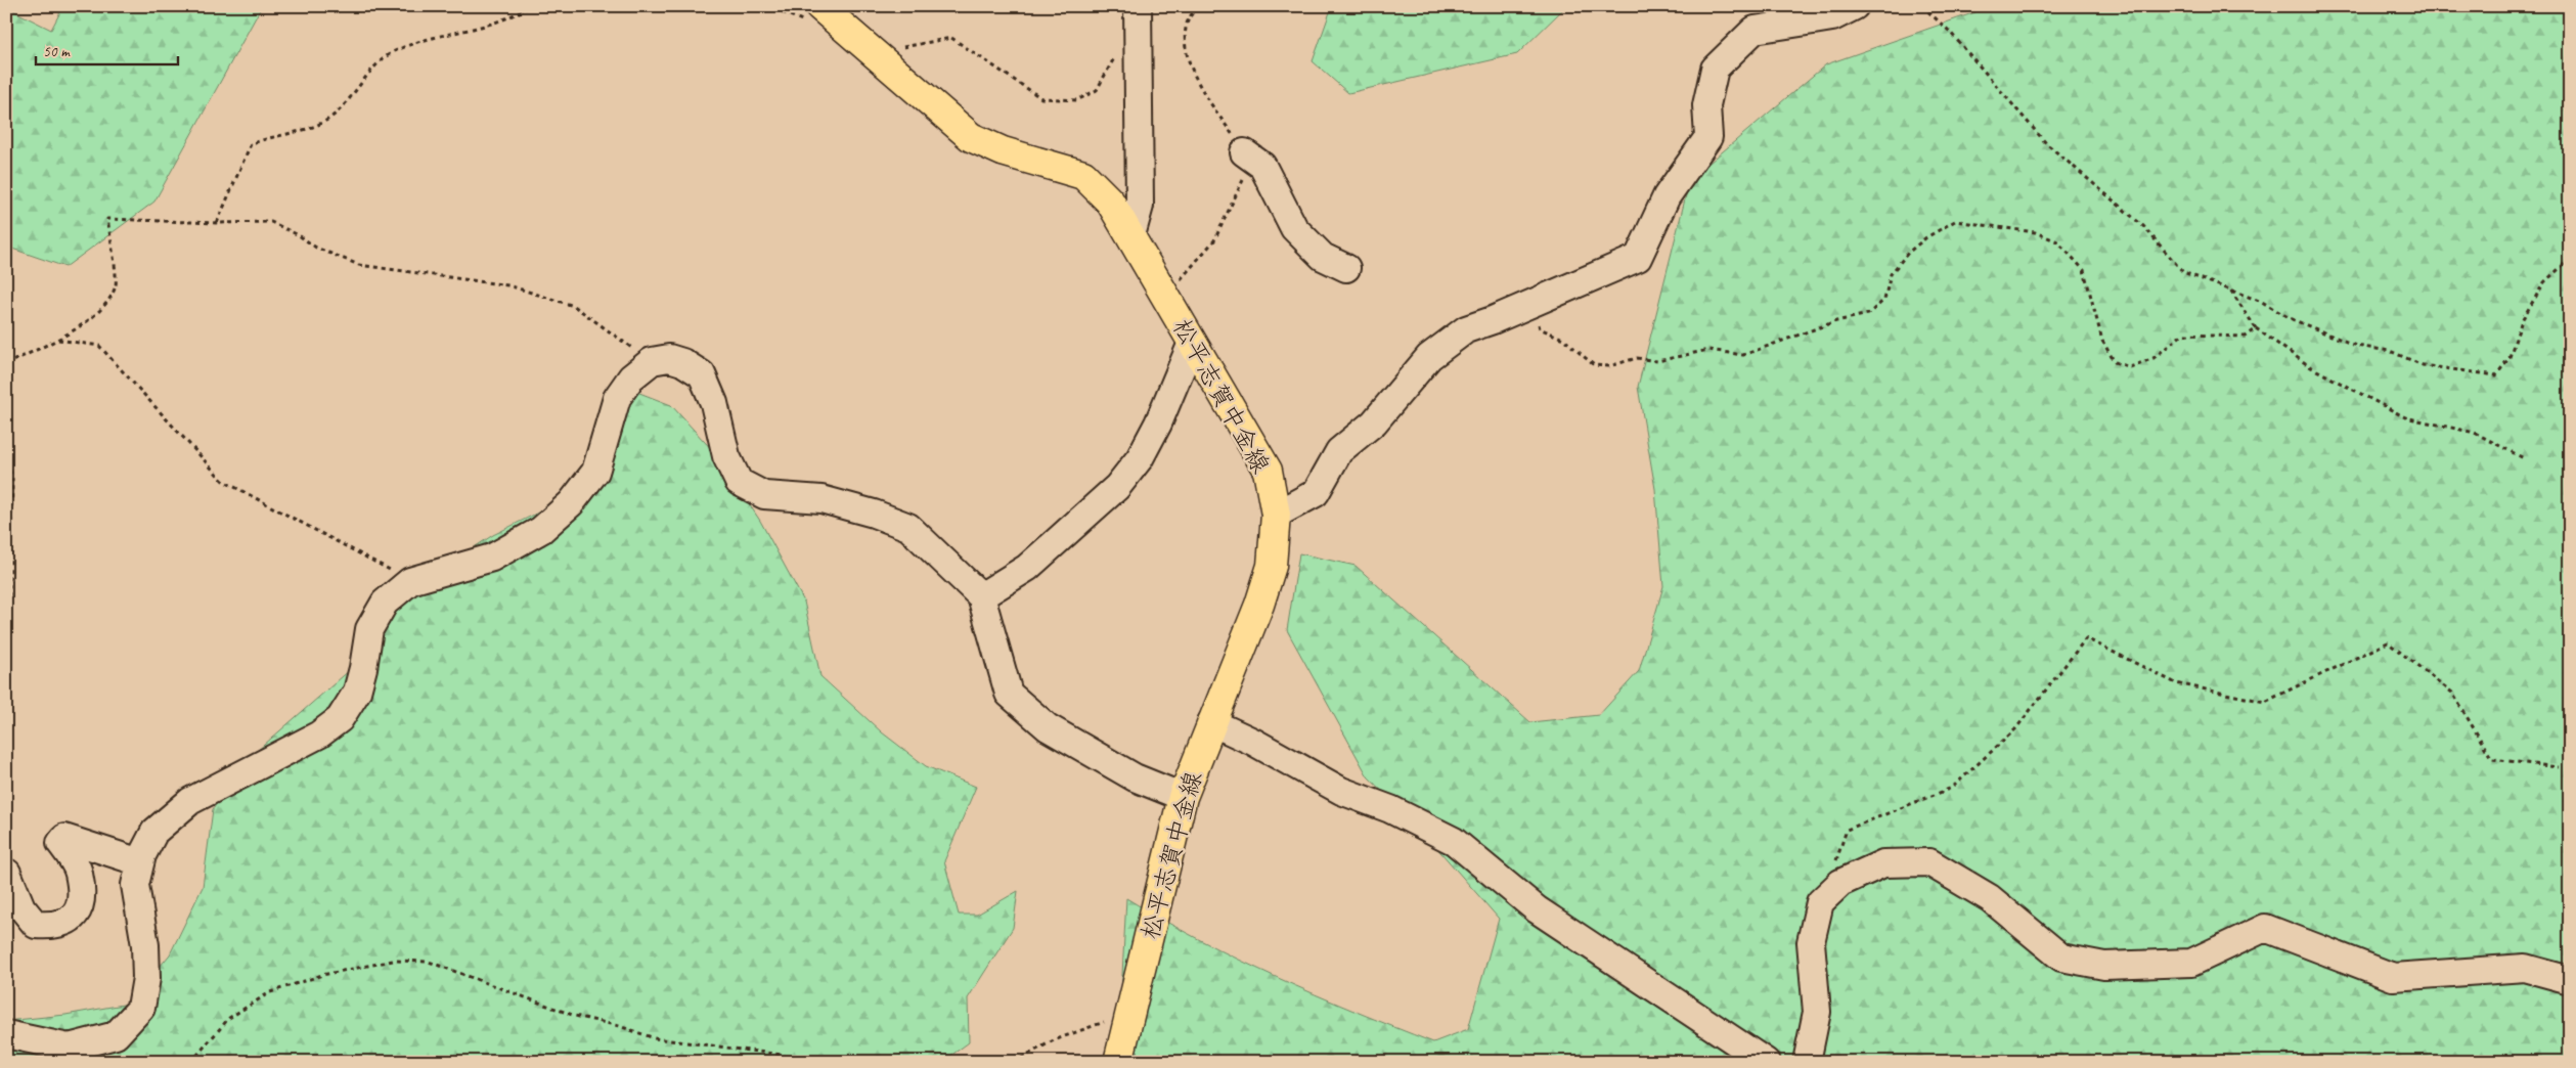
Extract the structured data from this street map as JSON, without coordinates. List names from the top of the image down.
{
  "streets": {
    "main road": ["松平志賀中金線"]
  },
  "scale_bar": "50 m"
}
